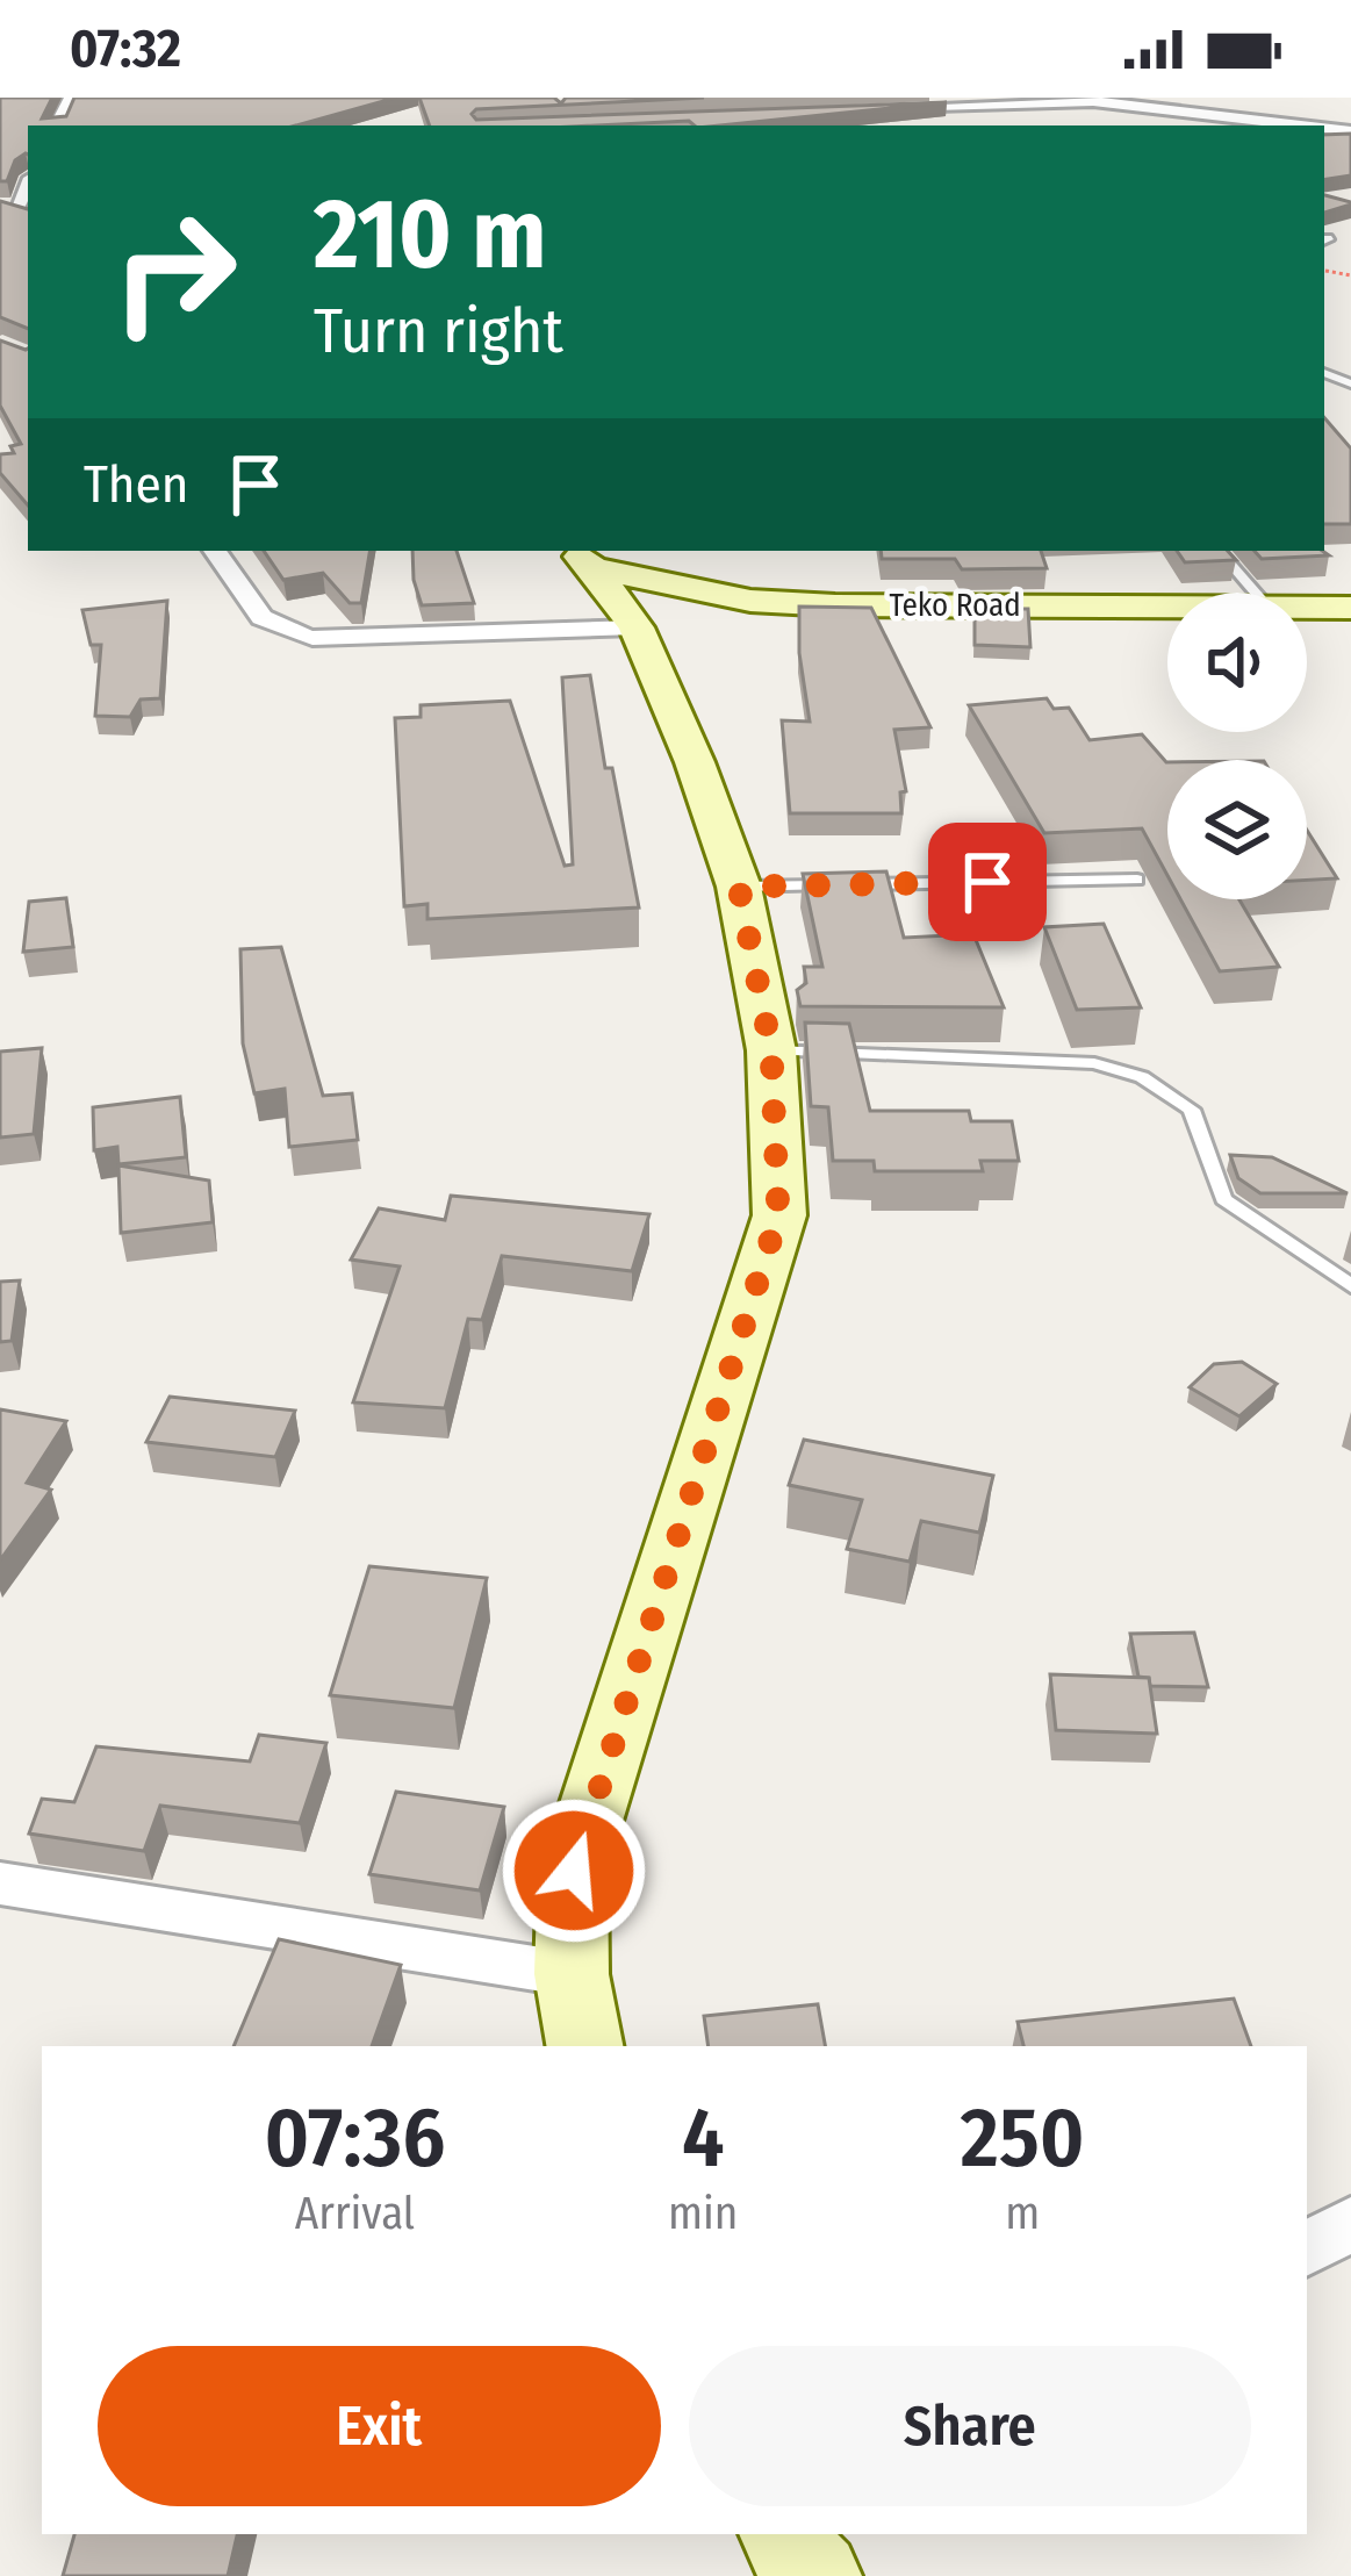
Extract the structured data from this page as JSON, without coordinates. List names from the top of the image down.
{
  "streets": {
    "street": ["Teko Road"]
  },
  "page": {
    "status": "07:32",
    "turn": ["210 m", "Turn right"],
    "then": "Then",
    "eta": [
      "07:36",
      "Arrival",
      "4",
      "min",
      "250",
      "m"
    ],
    "buttons": ["Exit", "Share"]
  }
}
